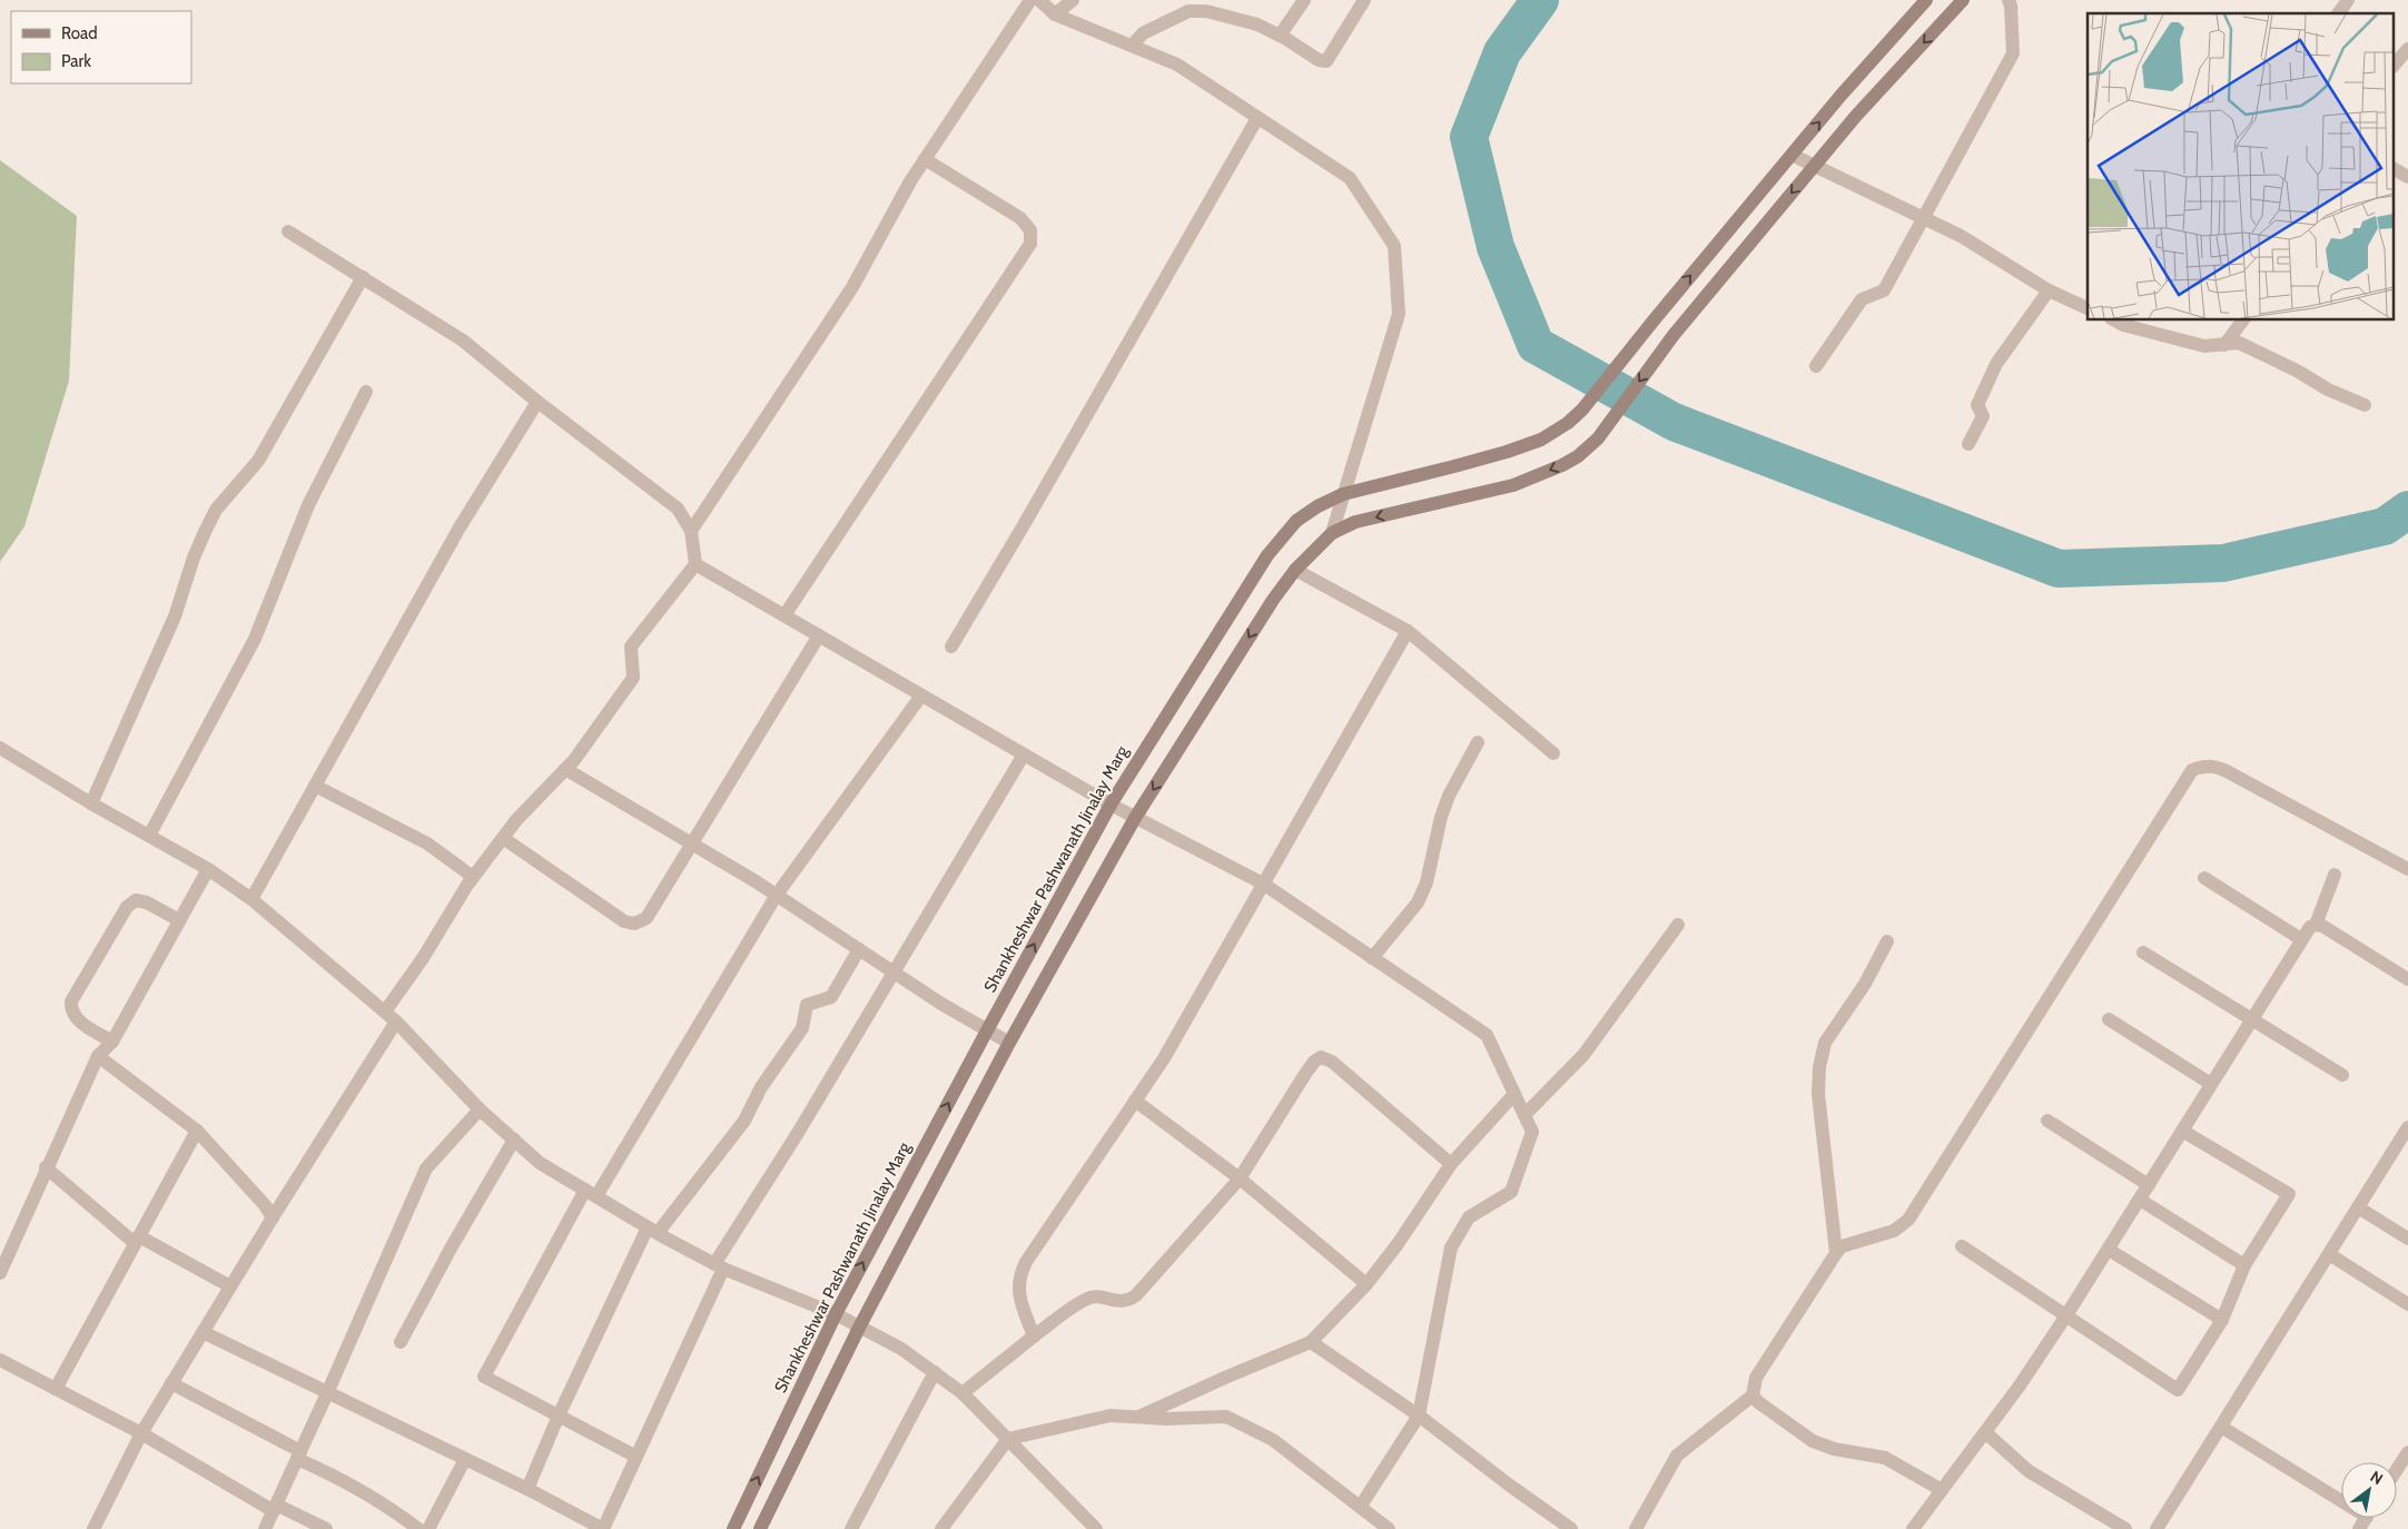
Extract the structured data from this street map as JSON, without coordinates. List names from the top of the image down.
{
  "streets": {
    "main road": ["Shankheshwar Pashwanath Jinalay Marg"]
  },
  "legend": ["Road", "Park"],
  "north": "top right"
}
